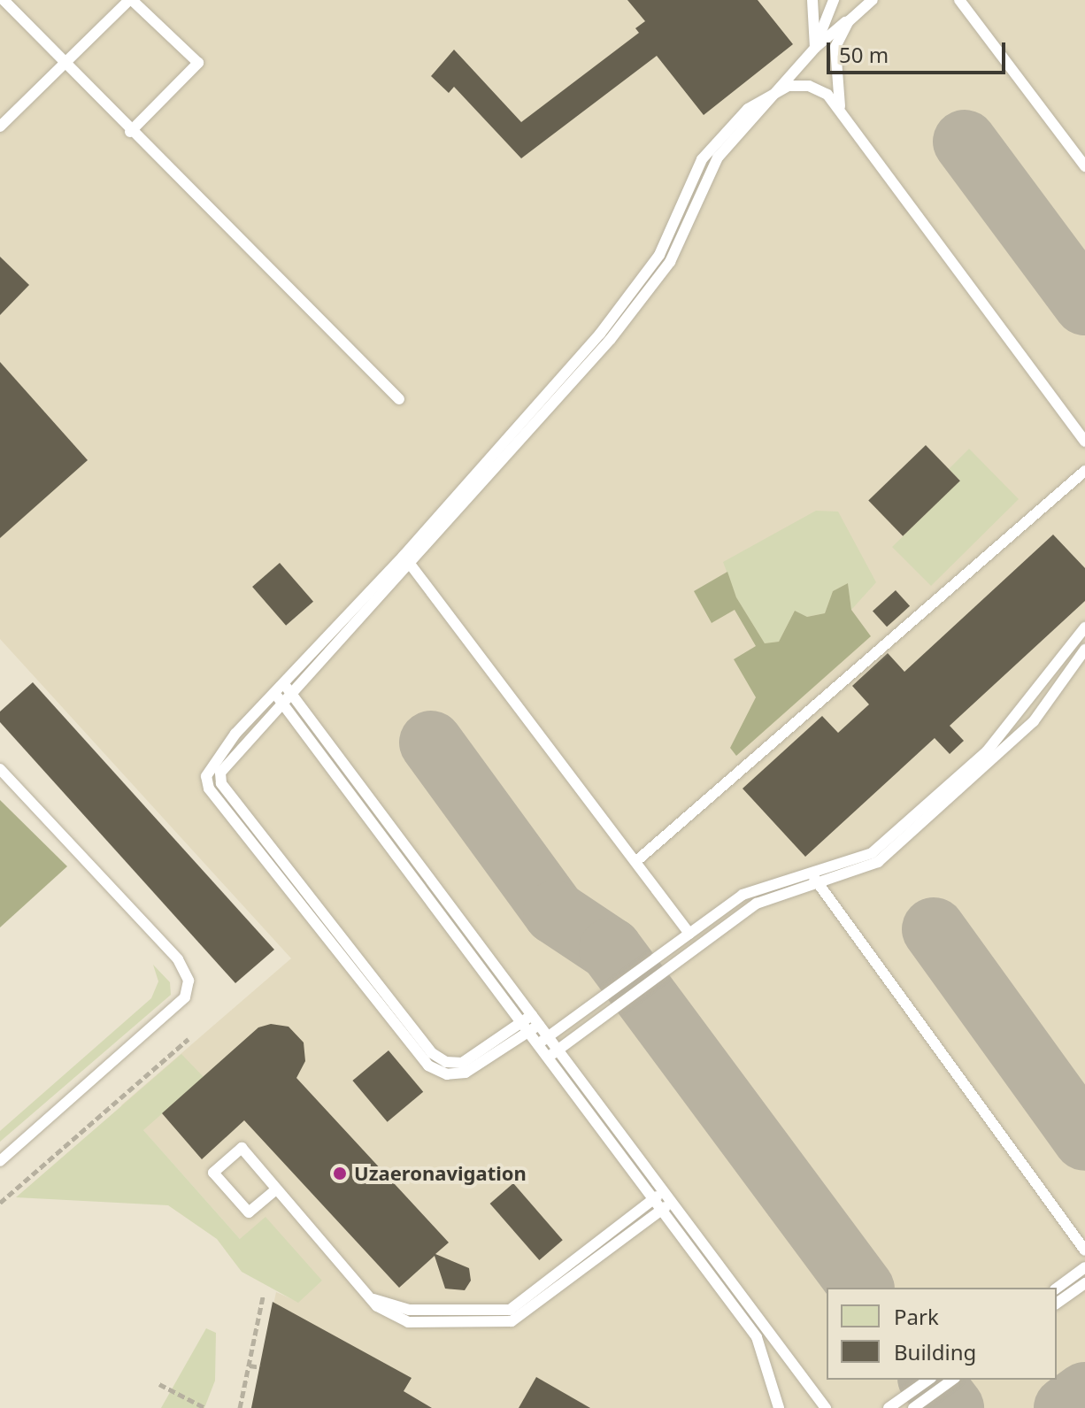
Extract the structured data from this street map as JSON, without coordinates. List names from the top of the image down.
{
  "places": ["Uzaeronavigation"],
  "legend": ["Park", "Building"],
  "scale_bar": "50 m"
}
